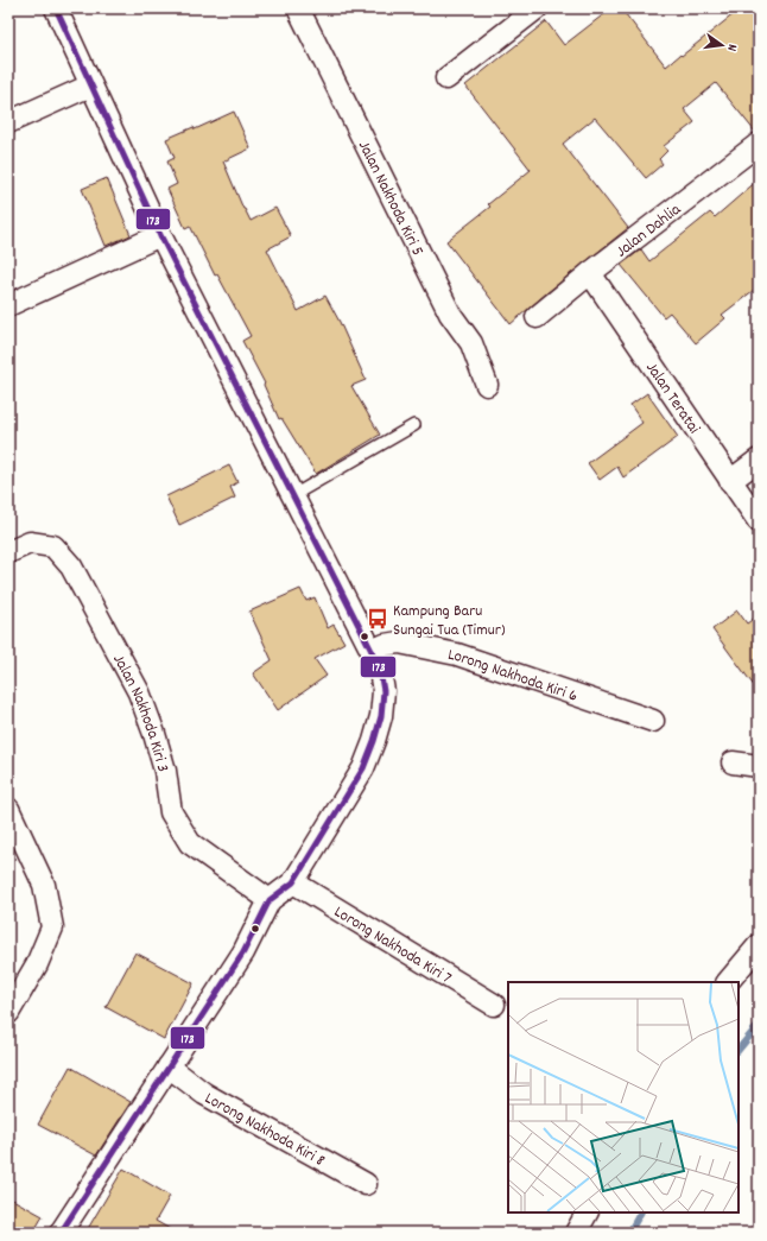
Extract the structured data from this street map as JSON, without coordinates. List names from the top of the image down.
{
  "streets": {
    "street": [
      "Jalan Nakhoda Kiri 5",
      "Jalan Dahlia",
      "Jalan Teratai",
      "Lorong Nakhoda Kiri 6",
      "Jalan Nakhoda Kiri 3",
      "Lorong Nakhoda Kiri 7",
      "Lorong Nakhoda Kiri 8"
    ]
  },
  "crossings": [
    ["Jalan Dahlia", "Jalan Teratai"]
  ],
  "places": {
    "bus stop": ["Kampung Baru Sungai Tua (Timur)"]
  },
  "lines": ["transit line 173"],
  "north": "right"
}
